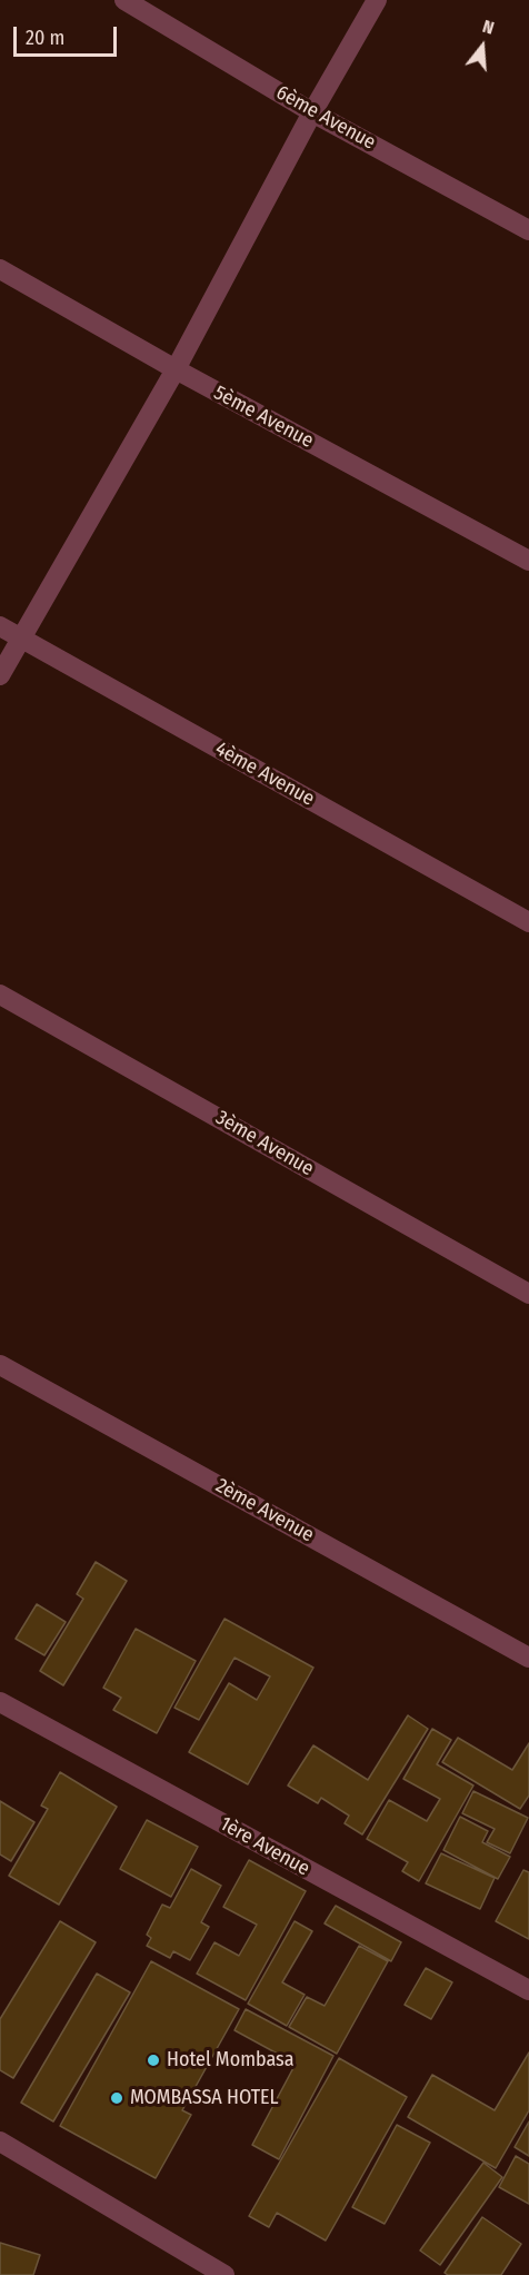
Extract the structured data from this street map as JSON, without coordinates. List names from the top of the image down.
{
  "streets": {
    "street": [
      "6ème Avenue",
      "5ème Avenue",
      "4ème Avenue",
      "3ème Avenue",
      "2ème Avenue",
      "1ère Avenue"
    ]
  },
  "places": ["Hotel Mombasa", "MOMBASSA HOTEL"],
  "scale_bar": "20 m",
  "north": "top"
}
